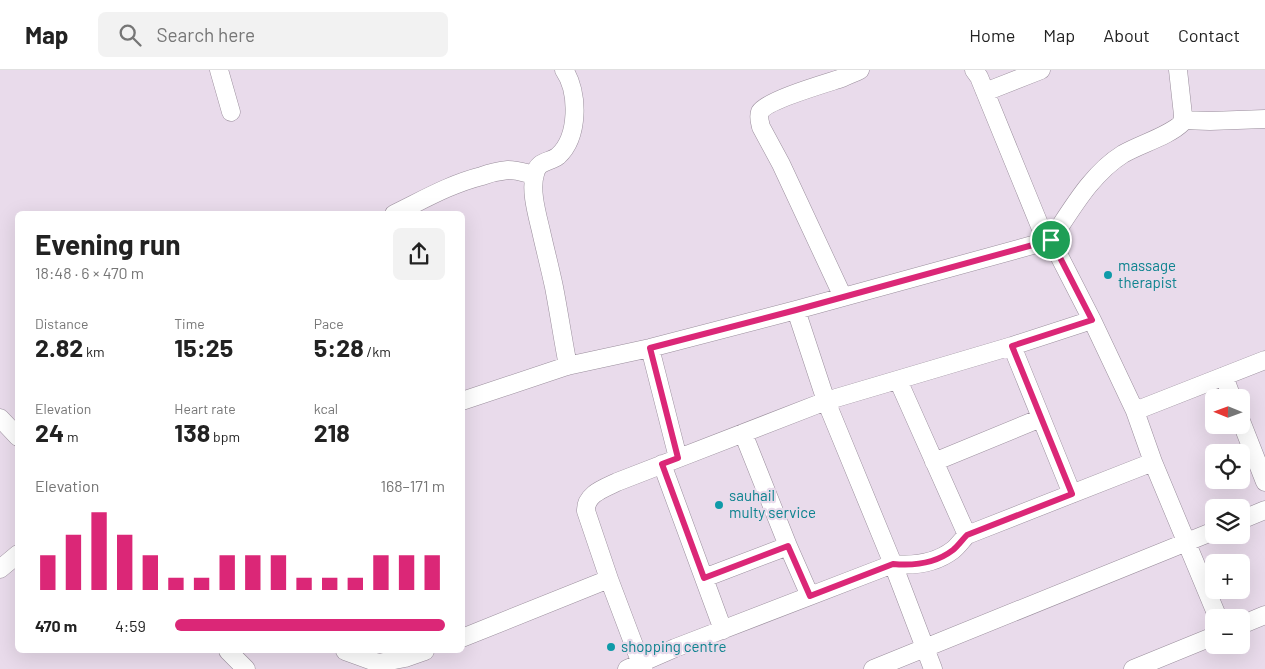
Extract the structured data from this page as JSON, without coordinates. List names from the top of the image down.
{
  "places": ["massage therapist", "sauhail multy service", "shopping centre"],
  "north": "left",
  "page": {
    "header": "Map",
    "search": "Search here",
    "nav": [
      "Home",
      "Map",
      "About",
      "Contact"
    ],
    "heading": ["Evening run", "18:48 · 6 × 470 m"],
    "stats": [
      ["Distance", "2.82 km"],
      ["Time", "15:25"],
      ["Pace", "5:28 /km"],
      ["Elevation", "24 m"],
      ["Heart rate", "138 bpm"],
      ["kcal", "218"]
    ],
    "map_buttons": ["+", "−"],
    "chart": ["Elevation", "168–171 m"],
    "list": [
      {
        "name": "470 m",
        "note": "4:59"
      }
    ]
  }
}
